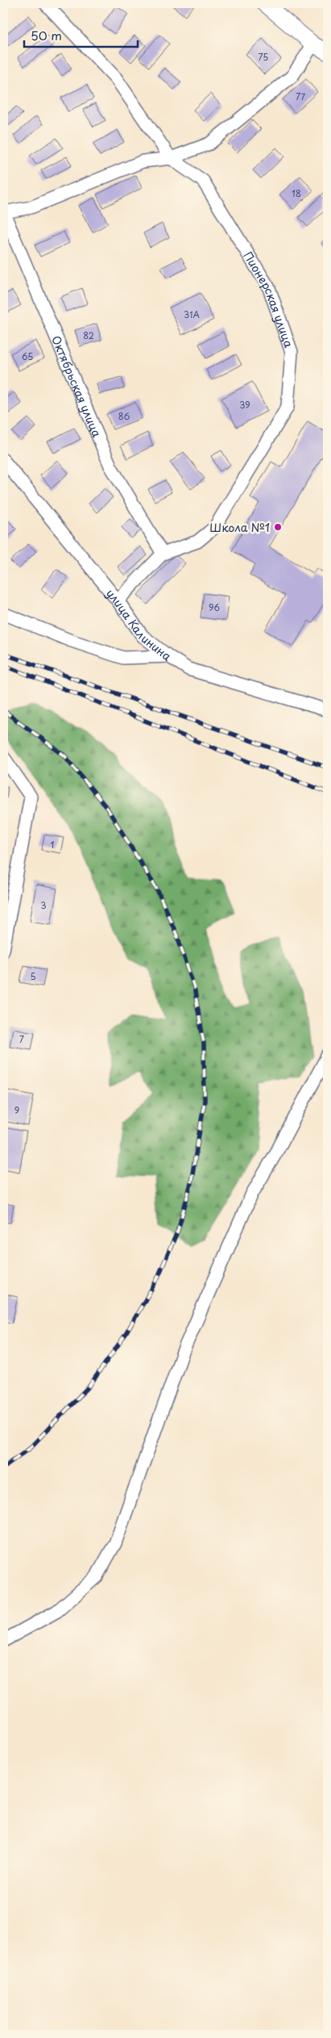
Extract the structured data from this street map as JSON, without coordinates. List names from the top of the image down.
{
  "streets": {
    "street": ["Пионерская улица", "Октябрьская улица", "улица Калинина"]
  },
  "crossings": [
    ["Пионерская улица", "Октябрьская улица"],
    ["Пионерская улица", "улица Калинина"]
  ],
  "places": ["Школа №1"],
  "house_numbers": [
    "75",
    "77",
    "18",
    "31А",
    "82",
    "65",
    "39",
    "86",
    "96",
    "1",
    "3",
    "5",
    "7",
    "9"
  ],
  "scale_bar": "50 m"
}
